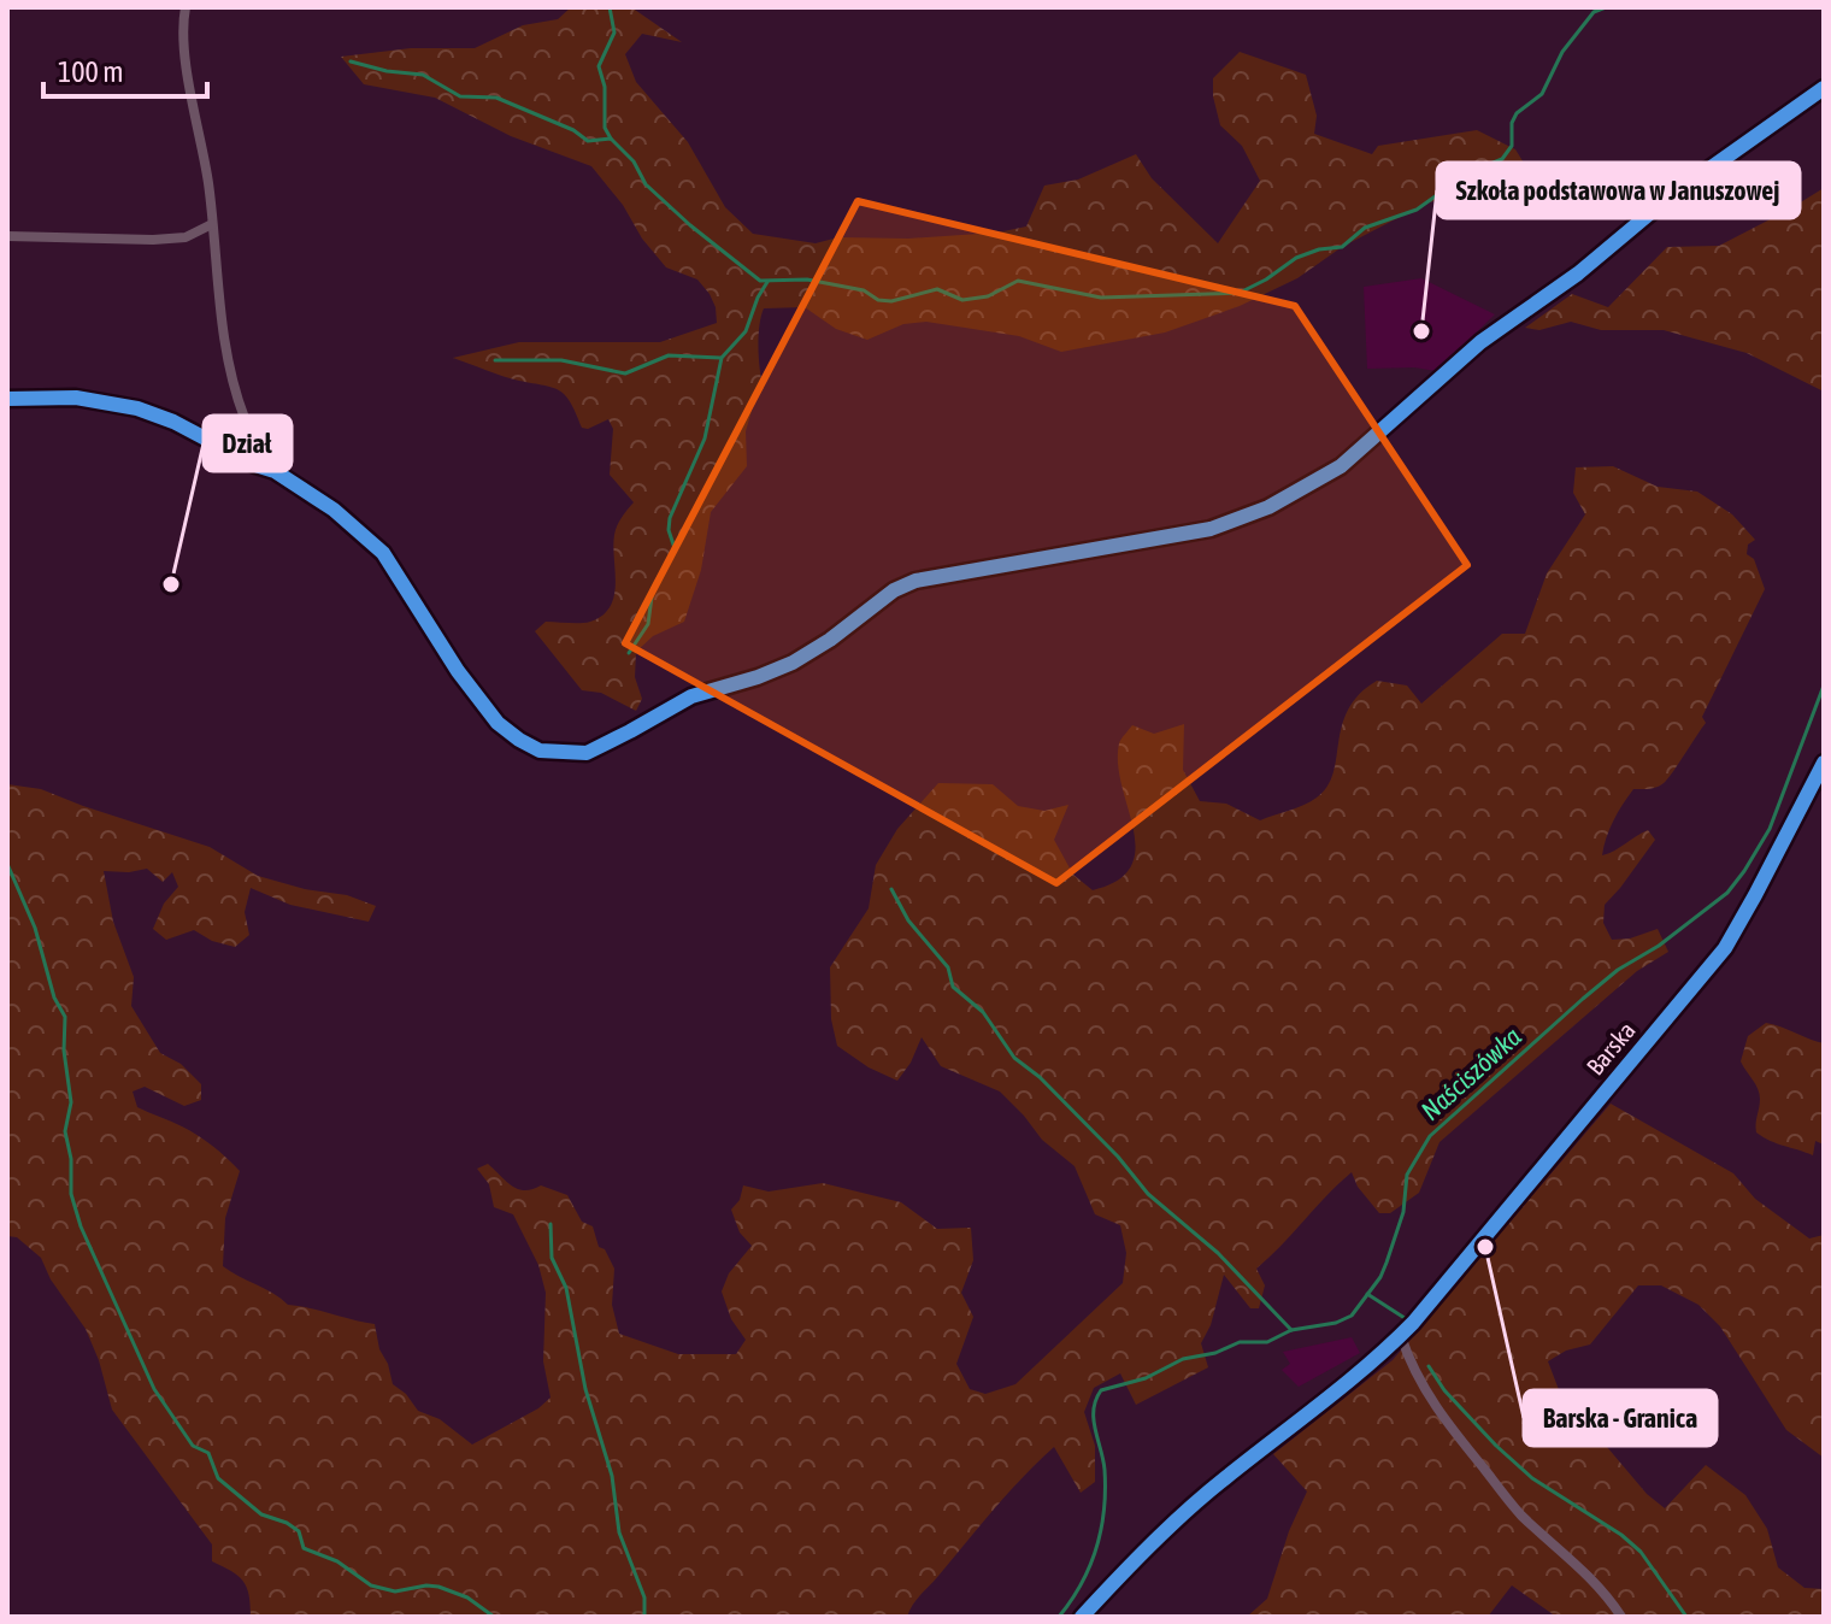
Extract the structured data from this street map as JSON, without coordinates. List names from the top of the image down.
{
  "streets": {
    "street": ["Barska"]
  },
  "water": ["Naściszówka"],
  "places": ["Szkoła podstawowa w Januszowej", "Dział", "Barska - Granica"],
  "scale_bar": "100 m"
}
